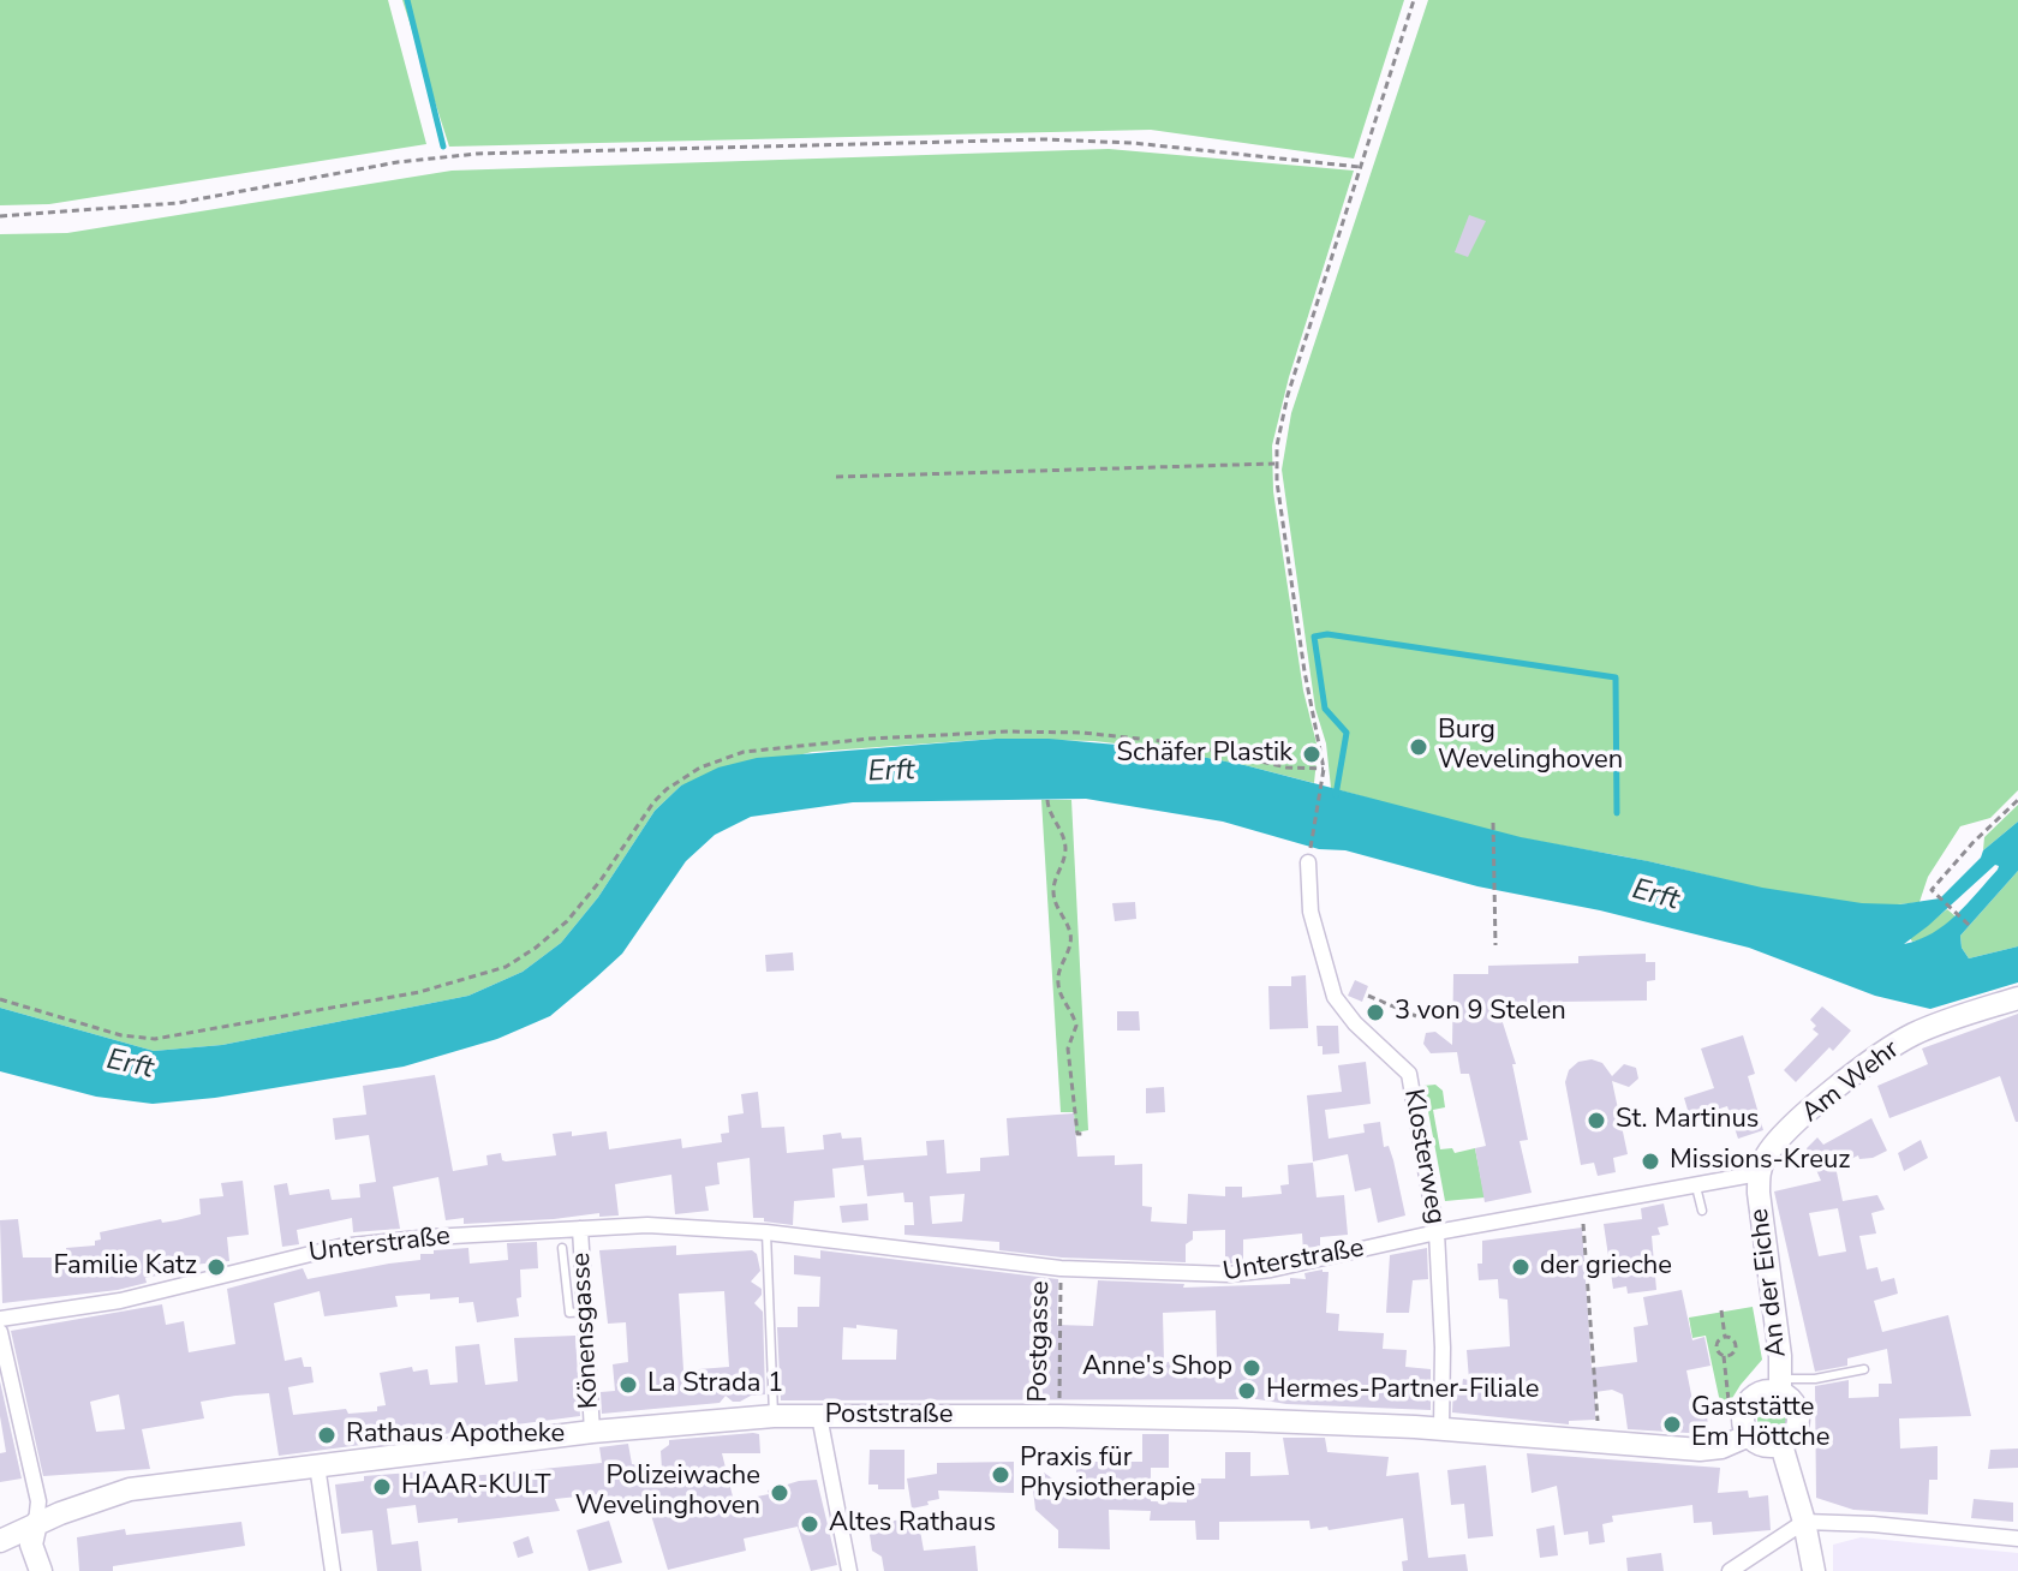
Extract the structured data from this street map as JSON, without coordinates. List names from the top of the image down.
{
  "streets": {
    "street": [
      "Am Wehr",
      "Klosterweg",
      "Unterstraße",
      "An der Eiche",
      "Könensgasse",
      "Poststraße"
    ],
    "path": ["Postgasse"]
  },
  "crossings": [
    ["Am Wehr", "Unterstraße"],
    ["Am Wehr", "An der Eiche"],
    ["Klosterweg", "Unterstraße"],
    ["Klosterweg", "Poststraße"],
    ["Unterstraße", "An der Eiche"],
    ["Unterstraße", "Könensgasse"],
    ["Unterstraße", "Postgasse"],
    ["An der Eiche", "Poststraße"],
    ["Könensgasse", "Poststraße"],
    ["Postgasse", "Poststraße"]
  ],
  "water": ["Erft"],
  "places": [
    "Burg Wevelinghoven",
    "Schäfer Plastik",
    "3 von 9 Stelen",
    "St. Martinus",
    "Missions-Kreuz",
    "Familie Katz",
    "der grieche",
    "Anne's Shop",
    "La Strada 1",
    "Hermes-Partner-Filiale",
    "Gaststätte Em Höttche",
    "Rathaus Apotheke",
    "Praxis für Physiotherapie",
    "HAAR-KULT",
    "Polizeiwache Wevelinghoven",
    "Altes Rathaus"
  ]
}
